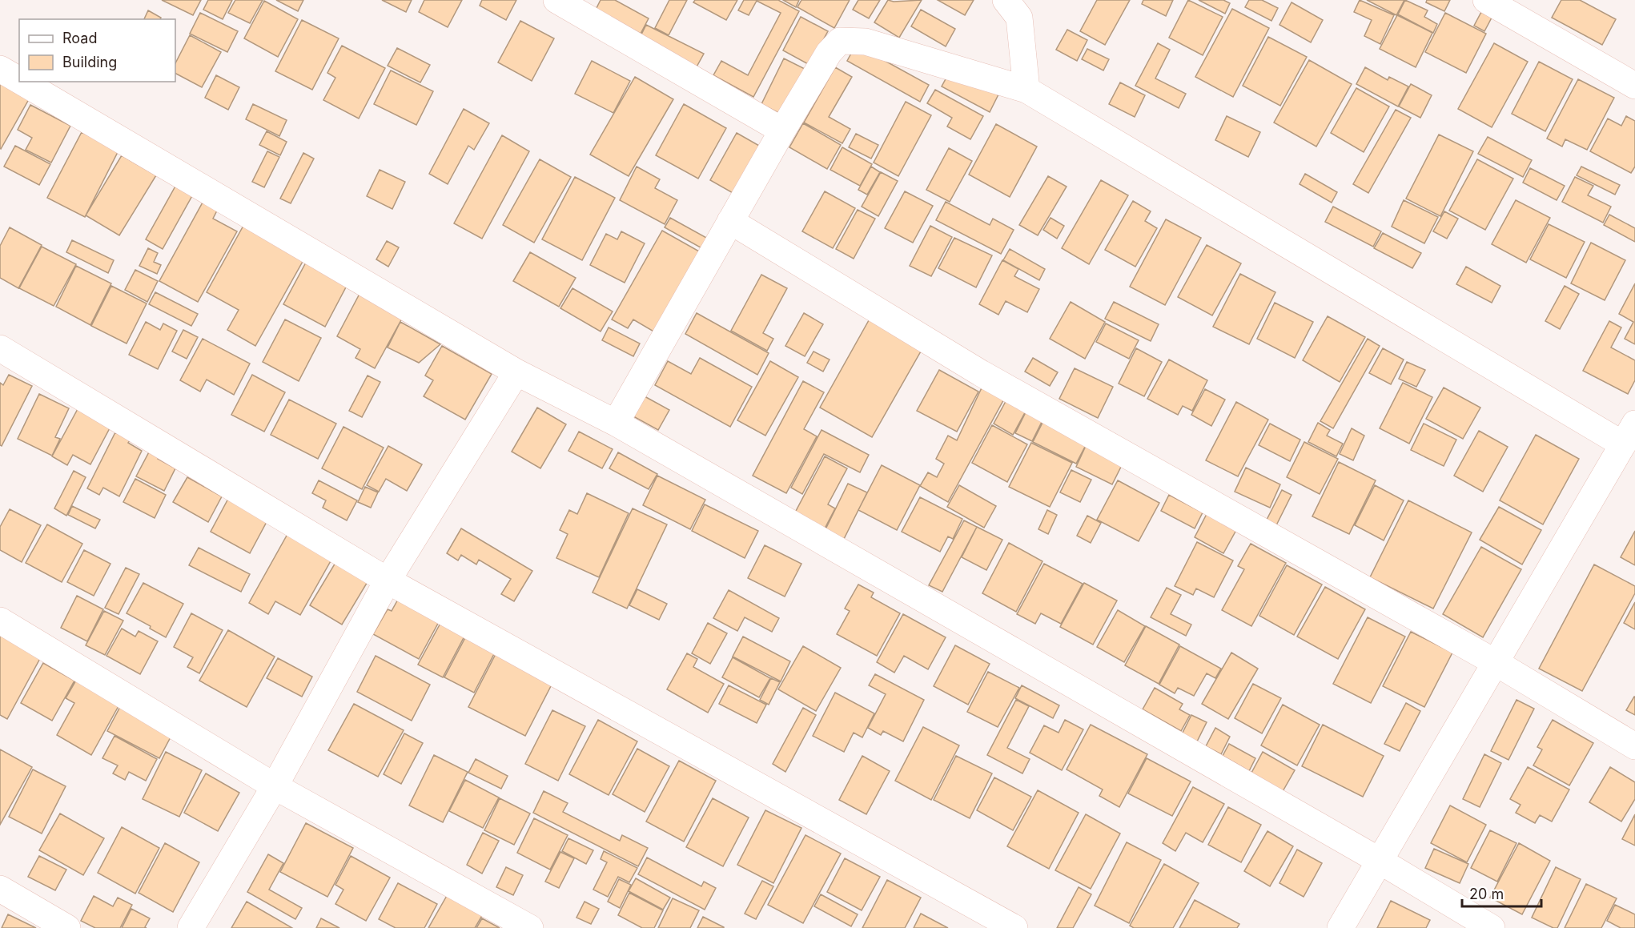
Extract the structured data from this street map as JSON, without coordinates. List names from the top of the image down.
{
  "legend": ["Road", "Building"],
  "scale_bar": "20 m"
}
